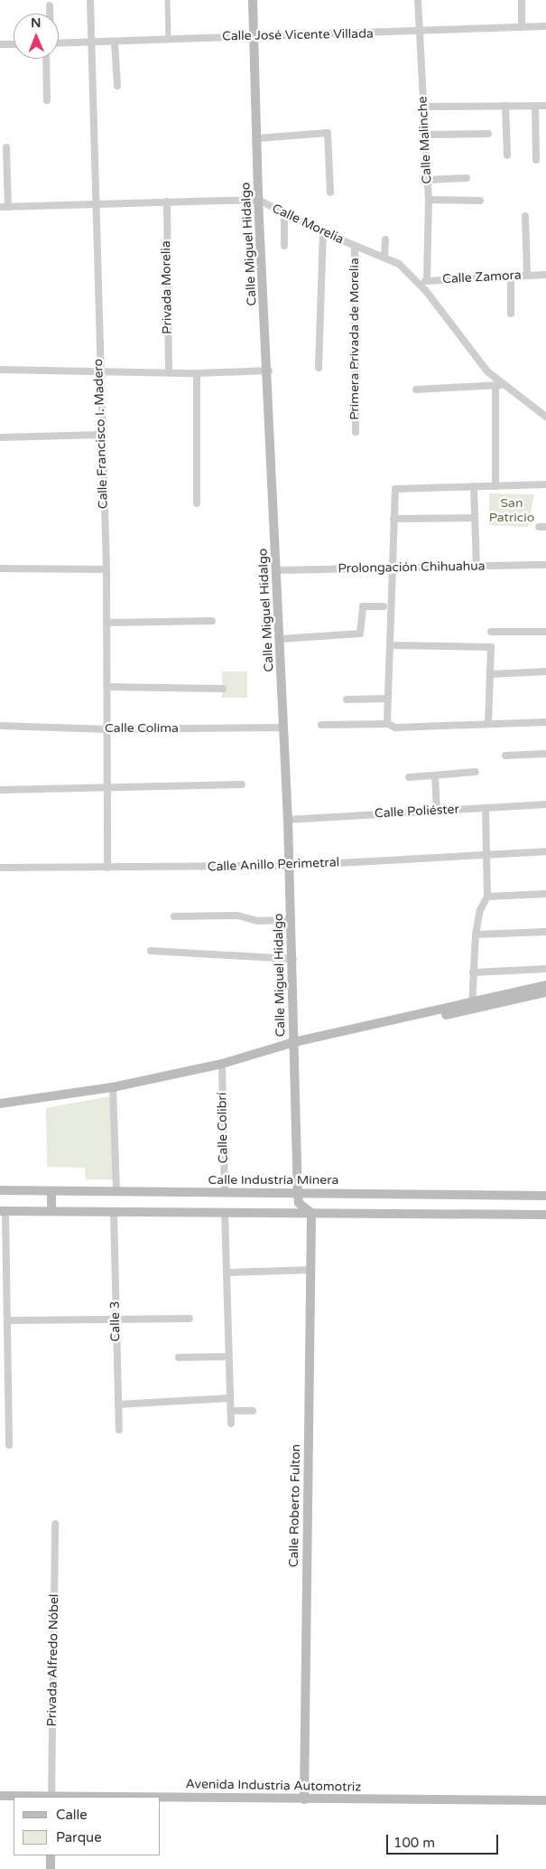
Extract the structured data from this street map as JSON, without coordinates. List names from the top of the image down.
{
  "streets": {
    "main road": [
      "Calle Miguel Hidalgo",
      "Calle Industria Minera",
      "Calle Roberto Fulton",
      "Avenida Industria Automotriz"
    ],
    "street": [
      "Calle José Vicente Villada",
      "Calle Malinche",
      "Calle Morelia",
      "Calle Zamora",
      "Privada Morelia",
      "Primera Privada de Morelia",
      "Calle Francisco I. Madero",
      "Prolongación Chihuahua",
      "Calle Colima",
      "Calle Poliéster",
      "Calle Anillo Perimetral",
      "Calle Colibrí",
      "Calle 3",
      "Privada Alfredo Nóbel"
    ]
  },
  "crossings": [
    ["Calle José Vicente Villada", "Calle Malinche"],
    ["Calle José Vicente Villada", "Calle Miguel Hidalgo"],
    ["Calle José Vicente Villada", "Calle Francisco I. Madero"],
    ["Calle Malinche", "Calle Zamora"],
    ["Calle Morelia", "Calle Miguel Hidalgo"],
    ["Calle Morelia", "Calle Zamora"],
    ["Calle Morelia", "Privada Morelia"],
    ["Calle Morelia", "Primera Privada de Morelia"],
    ["Calle Morelia", "Calle Francisco I. Madero"],
    ["Calle Miguel Hidalgo", "Prolongación Chihuahua"],
    ["Calle Miguel Hidalgo", "Calle Colima"],
    ["Calle Miguel Hidalgo", "Calle Poliéster"],
    ["Calle Miguel Hidalgo", "Calle Anillo Perimetral"],
    ["Calle Miguel Hidalgo", "Calle Industria Minera"],
    ["Calle Francisco I. Madero", "Calle Colima"],
    ["Calle Francisco I. Madero", "Calle Anillo Perimetral"],
    ["Calle Colibrí", "Calle Industria Minera"],
    ["Calle Roberto Fulton", "Avenida Industria Automotriz"]
  ],
  "parks": ["San Patricio"],
  "legend": ["Calle", "Parque"],
  "scale_bar": "100 m",
  "north": "top"
}
